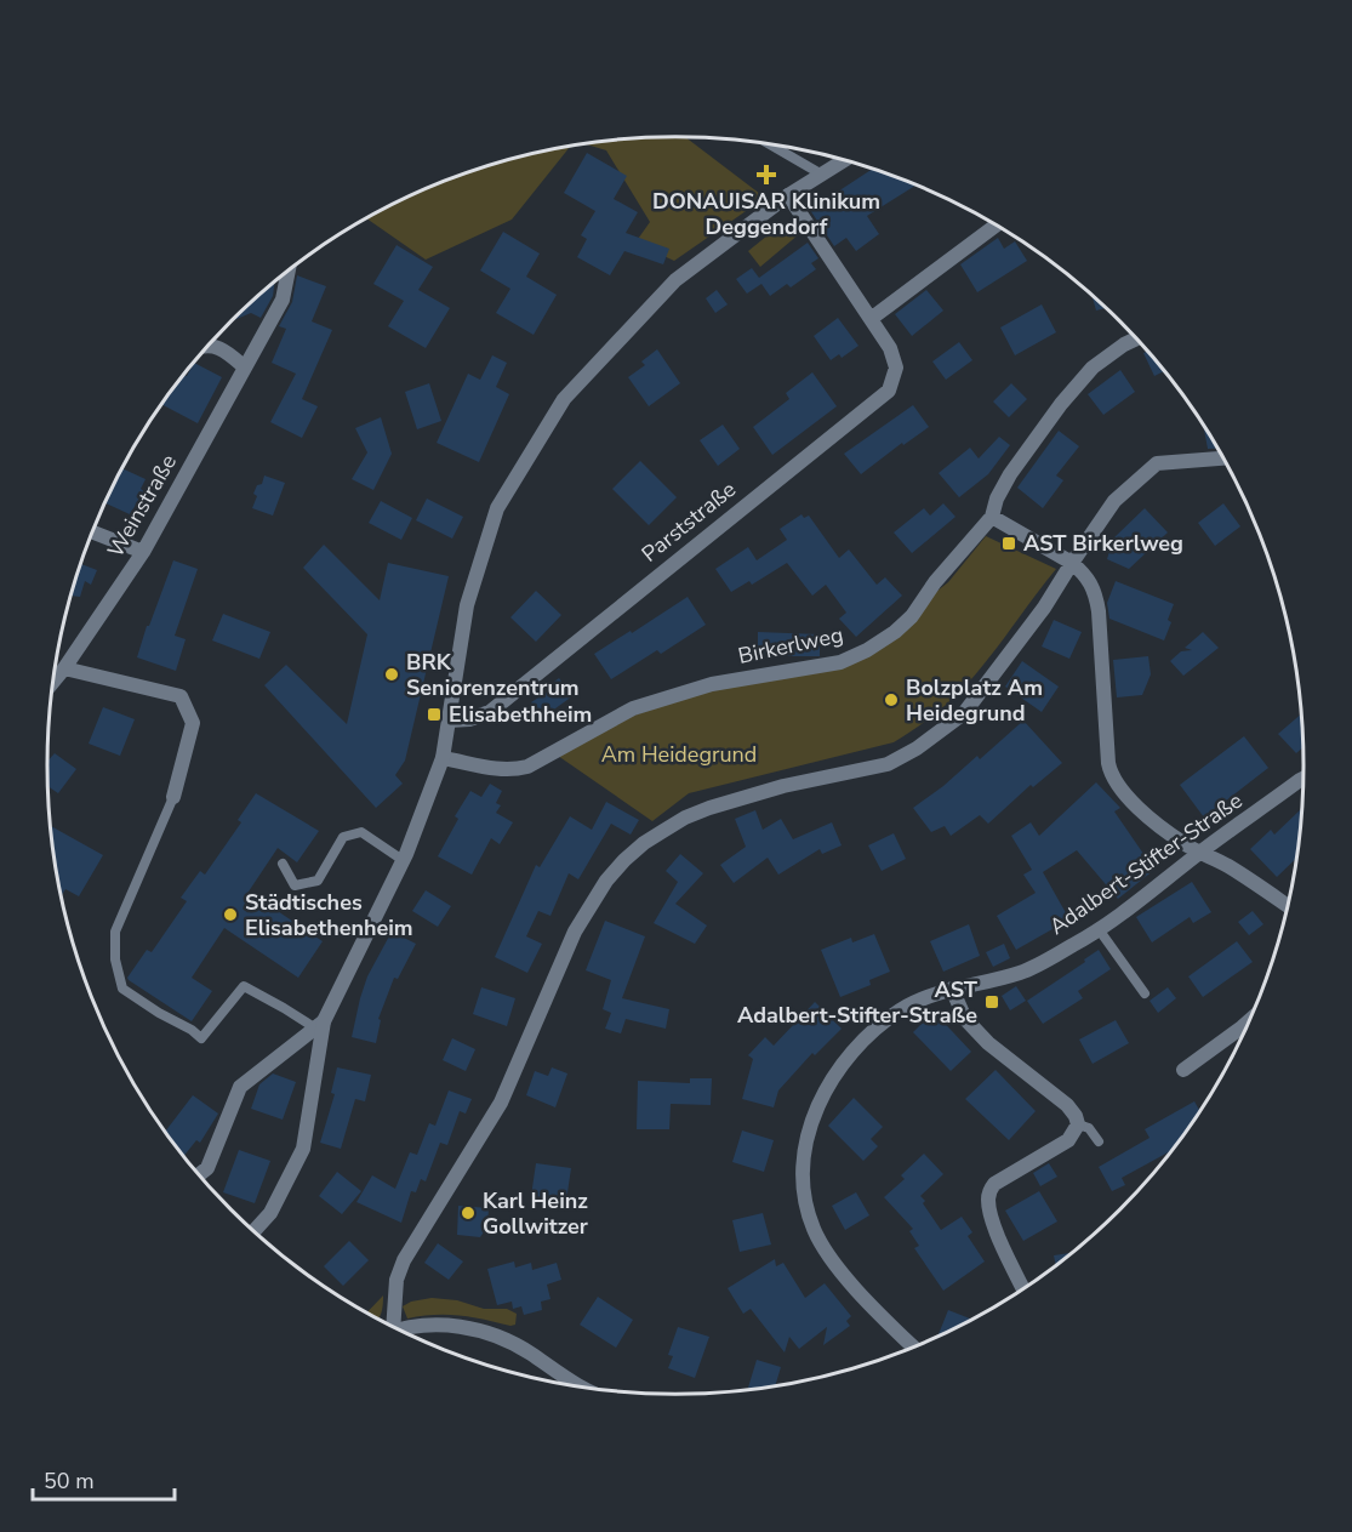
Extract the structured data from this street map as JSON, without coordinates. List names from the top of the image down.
{
  "streets": {
    "street": [
      "Weinstraße",
      "Parststraße",
      "Birkerlweg",
      "Adalbert-Stifter-Straße"
    ]
  },
  "parks": ["Am Heidegrund"],
  "places": {
    "health": ["DONAUISAR Klinikum Deggendorf"],
    "transit": ["AST Birkerlweg", "Elisabethheim", "AST Adalbert-Stifter-Straße"],
    "other": [
      "BRK Seniorenzentrum",
      "Bolzplatz Am Heidegrund",
      "Städtisches Elisabethenheim",
      "Karl Heinz Gollwitzer"
    ]
  },
  "scale_bar": "50 m"
}
